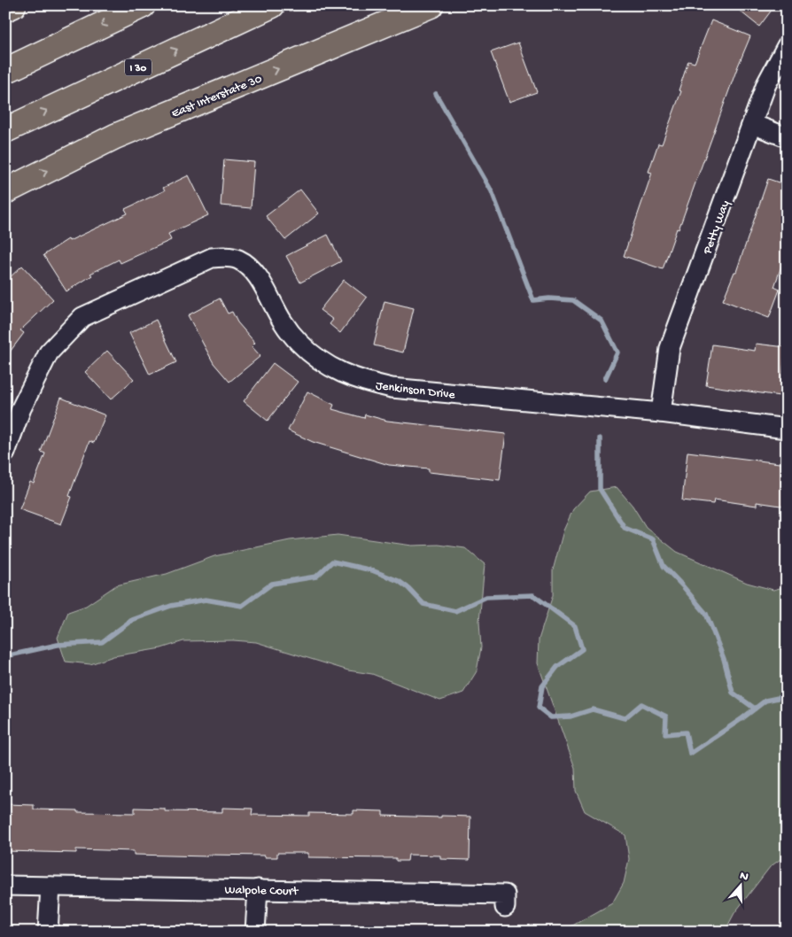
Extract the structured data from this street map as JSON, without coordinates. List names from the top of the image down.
{
  "streets": {
    "main road": ["I 30", "East Interstate 30"],
    "street": ["Petty Way", "Jenkinson Drive", "Walpole Court"]
  },
  "crossings": [
    ["Petty Way", "Jenkinson Drive"]
  ],
  "north": "top"
}
